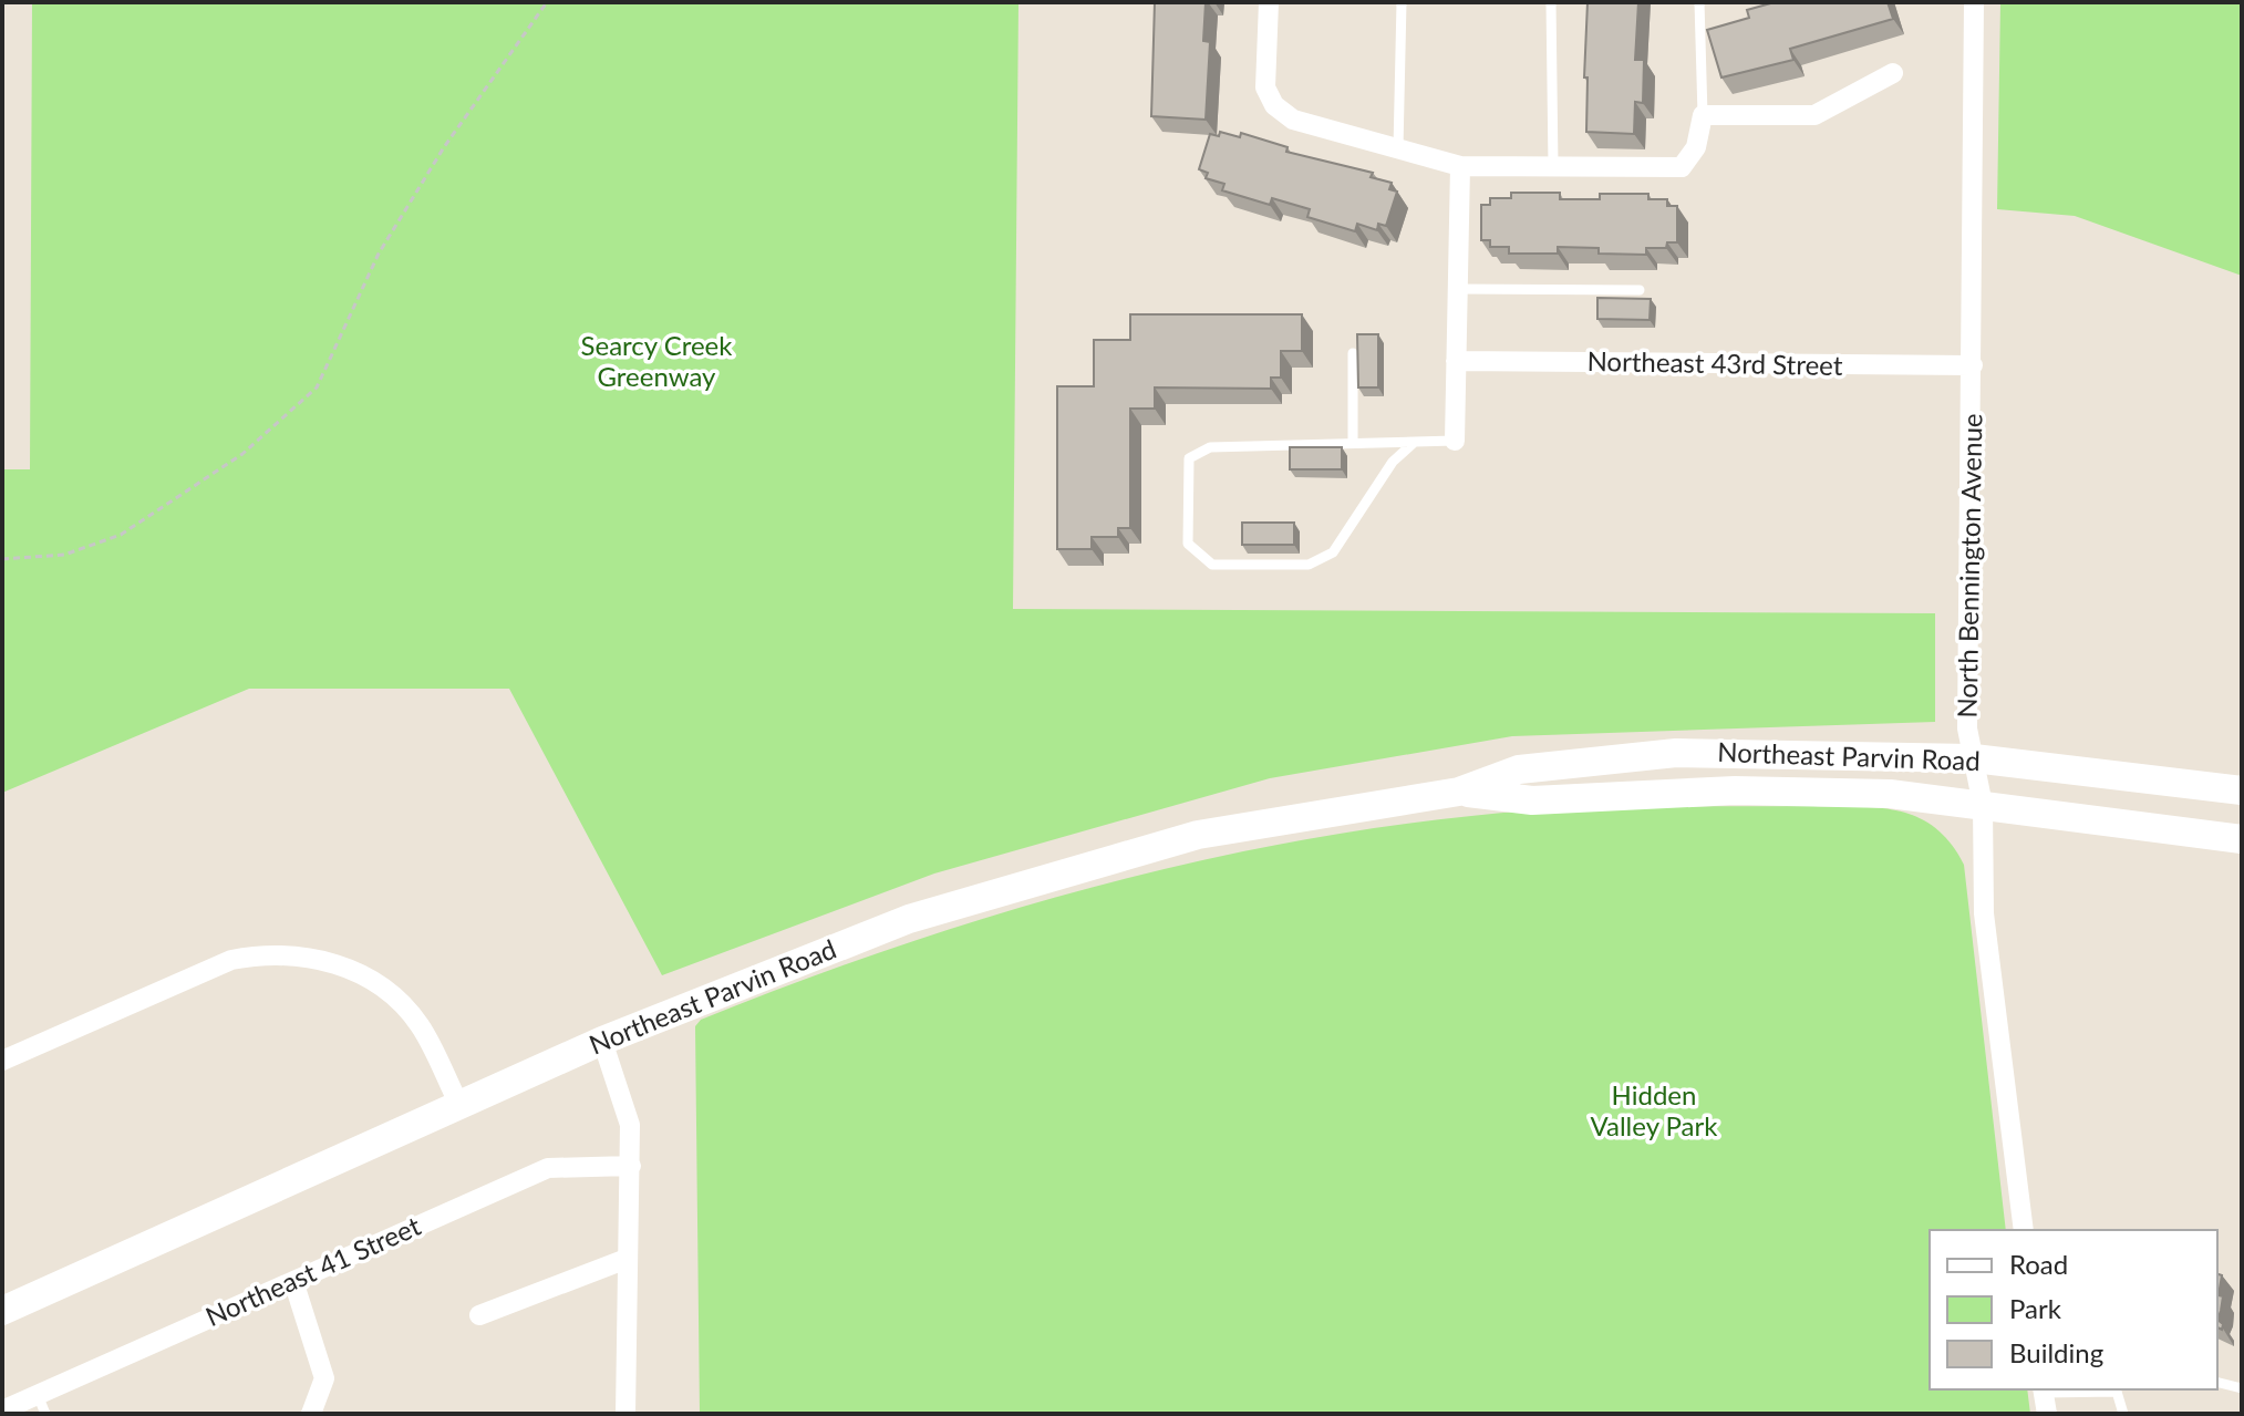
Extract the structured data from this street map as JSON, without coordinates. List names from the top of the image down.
{
  "streets": {
    "main road": ["Northeast Parvin Road"],
    "street": ["Northeast 43rd Street", "North Bennington Avenue", "Northeast 41 Street"]
  },
  "crossings": [
    ["Northeast 43rd Street", "North Bennington Avenue"],
    ["North Bennington Avenue", "Northeast Parvin Road"]
  ],
  "parks": ["Searcy Creek Greenway", "Hidden Valley Park"],
  "legend": ["Road", "Park", "Building"]
}
